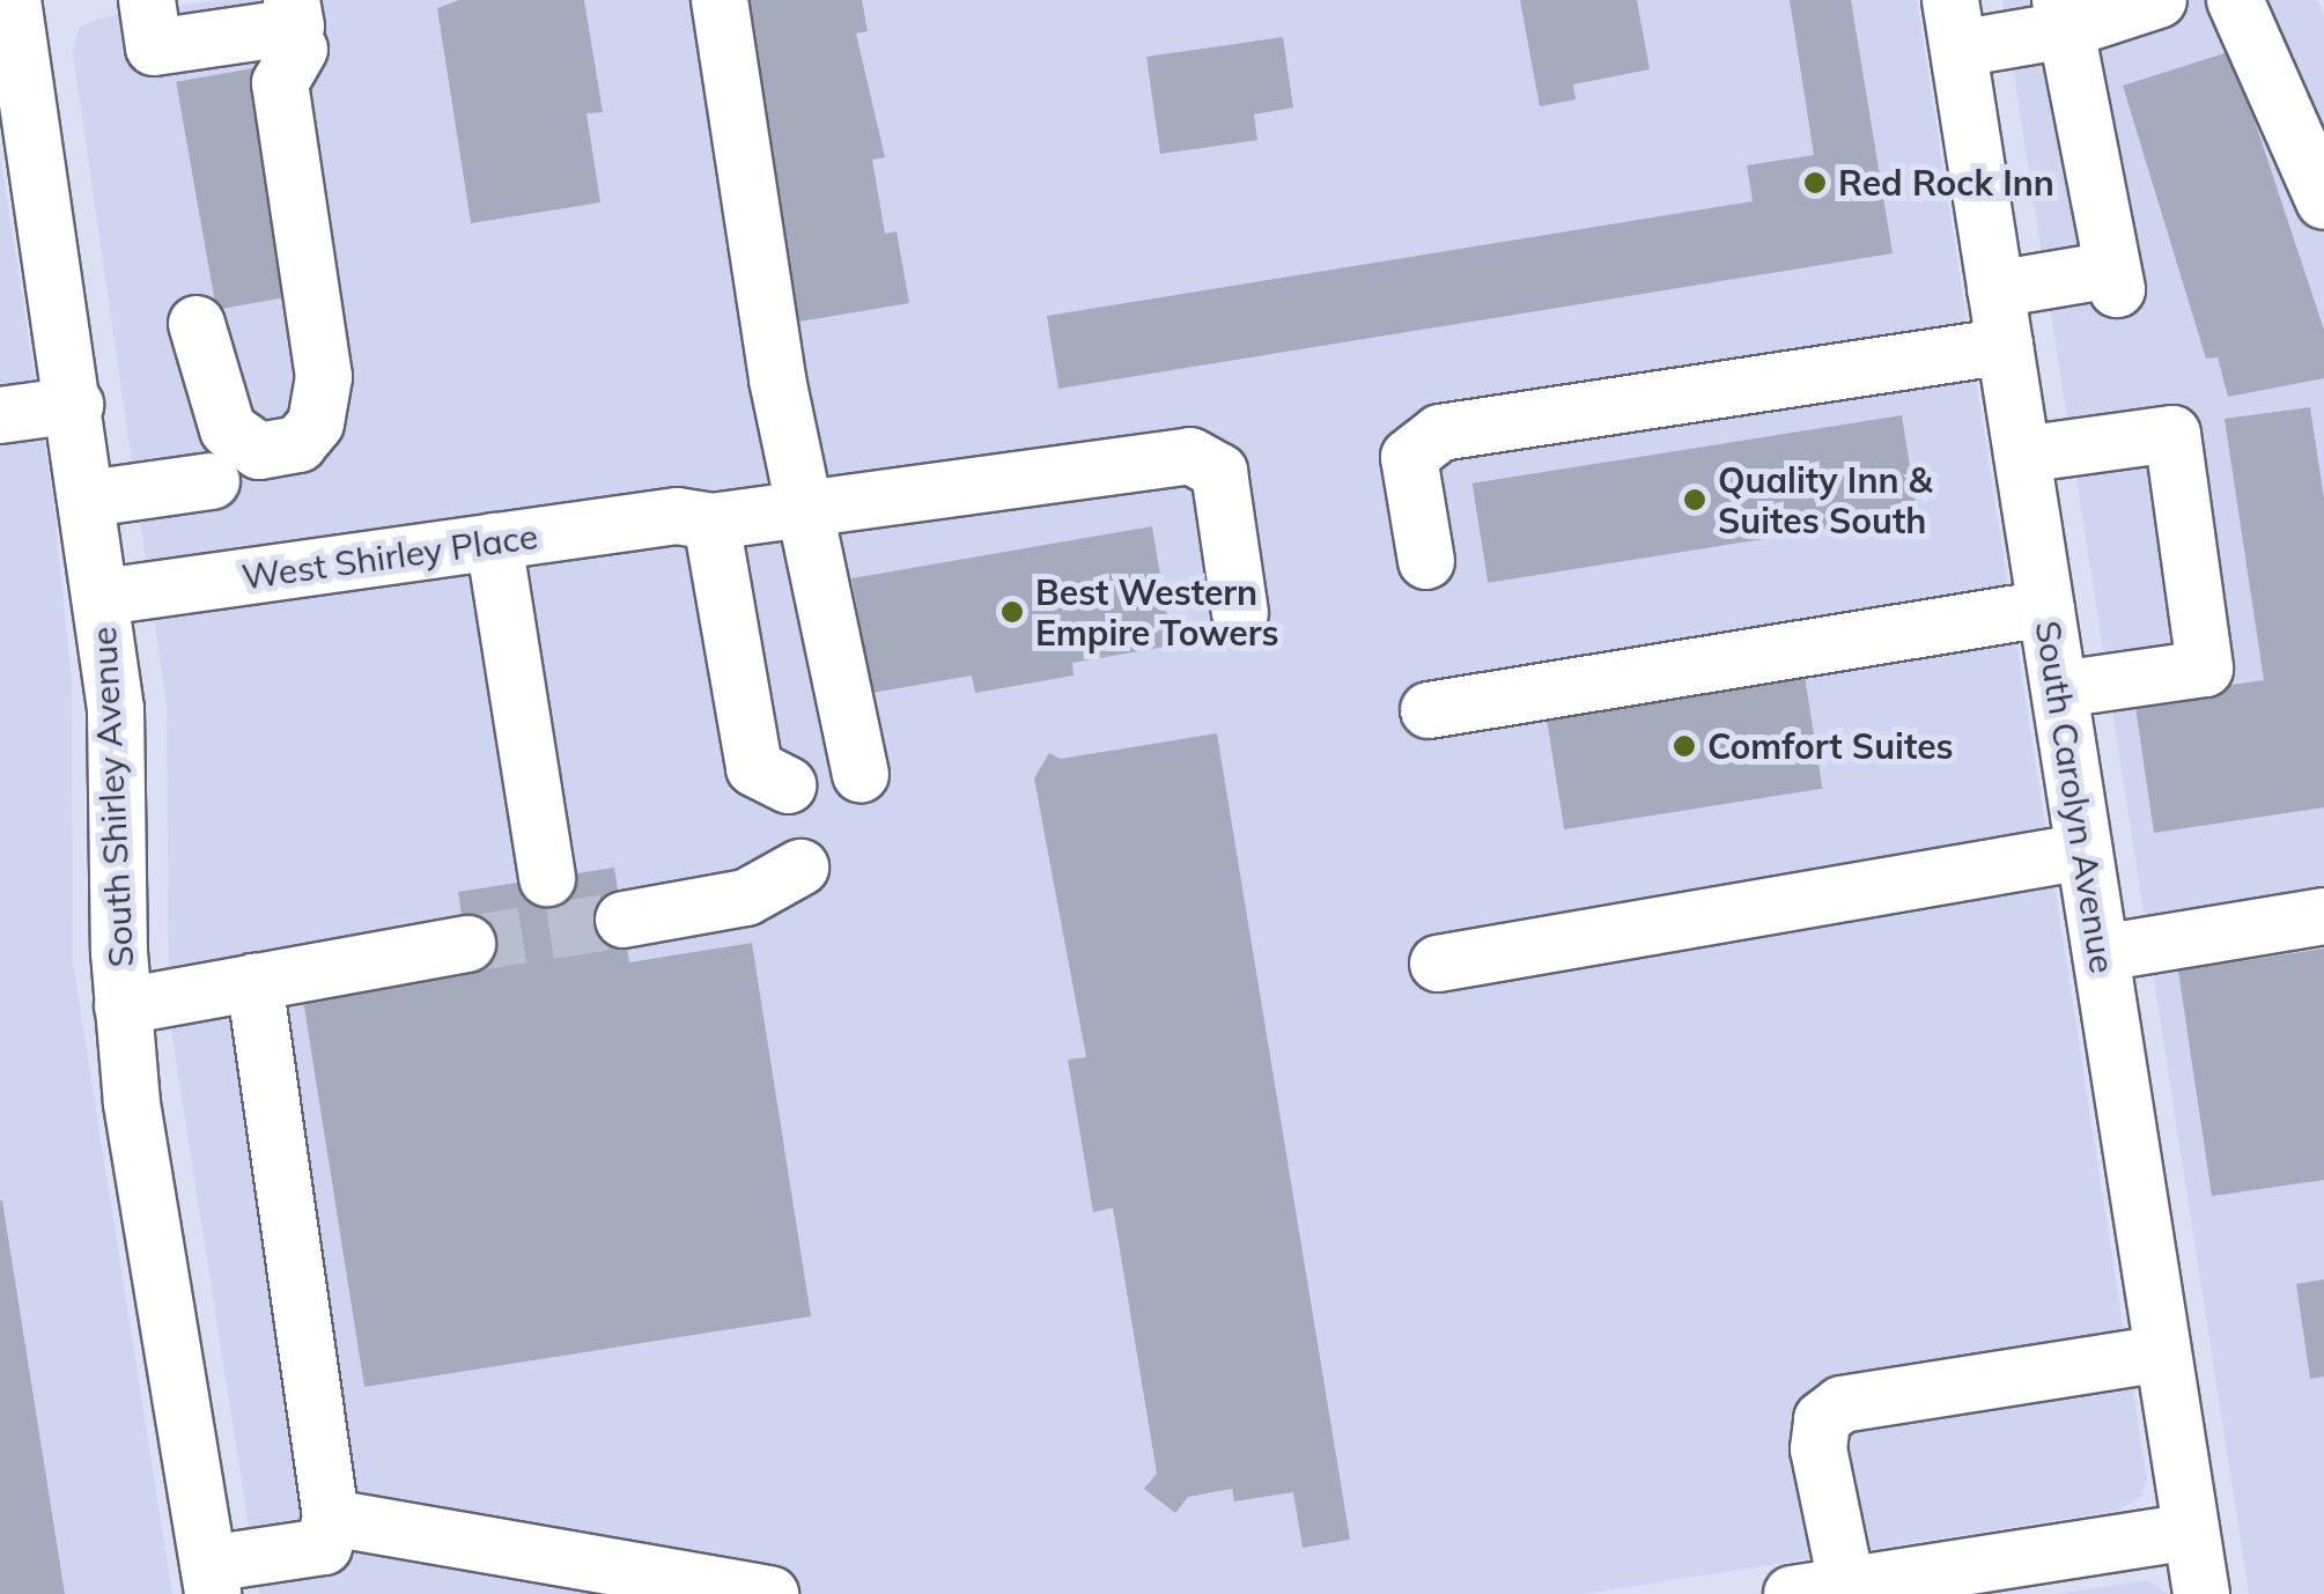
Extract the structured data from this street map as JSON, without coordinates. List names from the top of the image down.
{
  "streets": {
    "street": ["West Shirley Place", "South Shirley Avenue", "South Carolyn Avenue"]
  },
  "crossings": [
    ["West Shirley Place", "South Shirley Avenue"]
  ],
  "places": [
    "Red Rock Inn",
    "Quality Inn & Suites South",
    "Best Western Empire Towers",
    "Comfort Suites"
  ]
}
